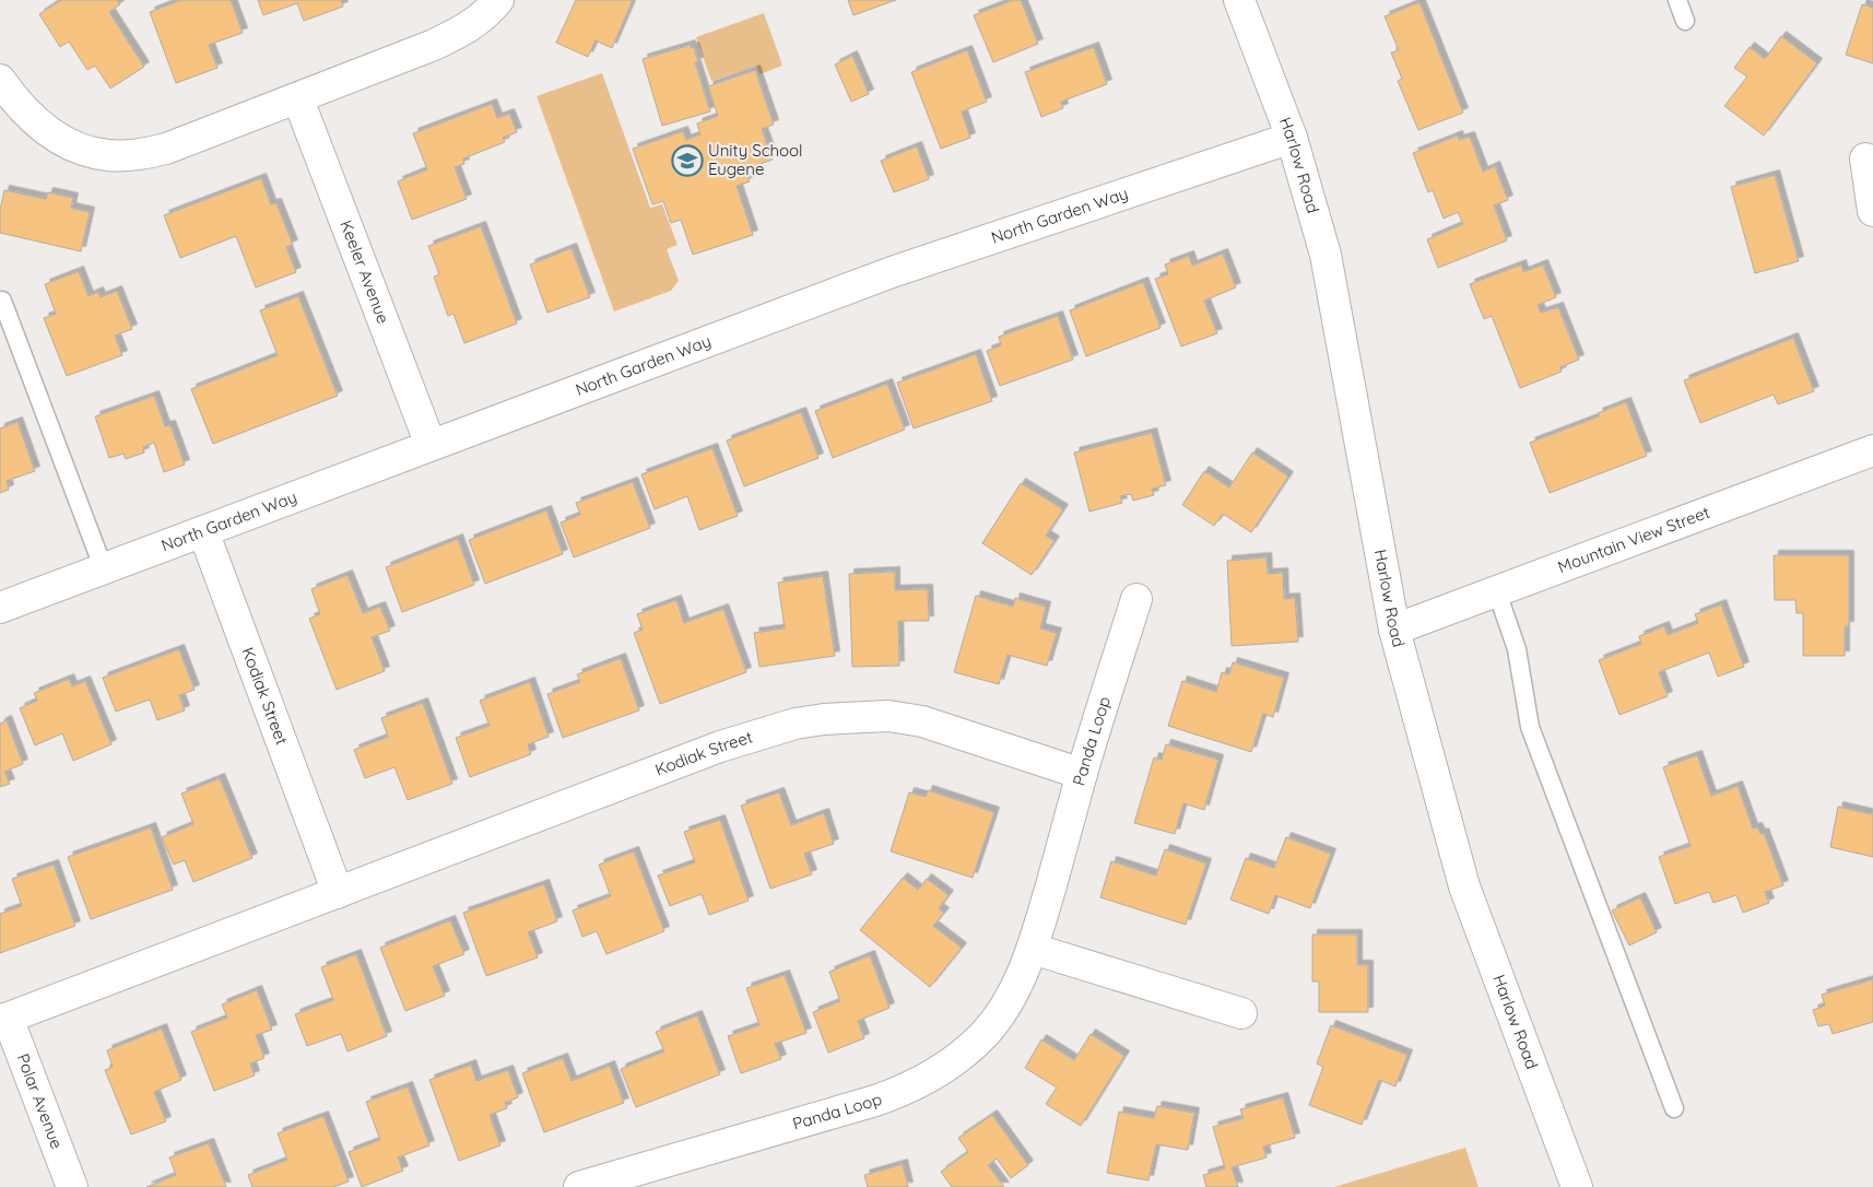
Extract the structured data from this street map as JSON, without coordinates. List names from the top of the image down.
{
  "streets": {
    "street": [
      "Harlow Road",
      "North Garden Way",
      "Keeler Avenue",
      "Mountain View Street",
      "Kodiak Street",
      "Panda Loop",
      "Polar Avenue"
    ]
  },
  "crossings": [
    ["Harlow Road", "North Garden Way"],
    ["Harlow Road", "Mountain View Street"],
    ["North Garden Way", "Keeler Avenue"],
    ["North Garden Way", "Kodiak Street"],
    ["Kodiak Street", "Panda Loop"],
    ["Kodiak Street", "Polar Avenue"]
  ],
  "places": {
    "school or university": ["Unity School Eugene"]
  }
}
